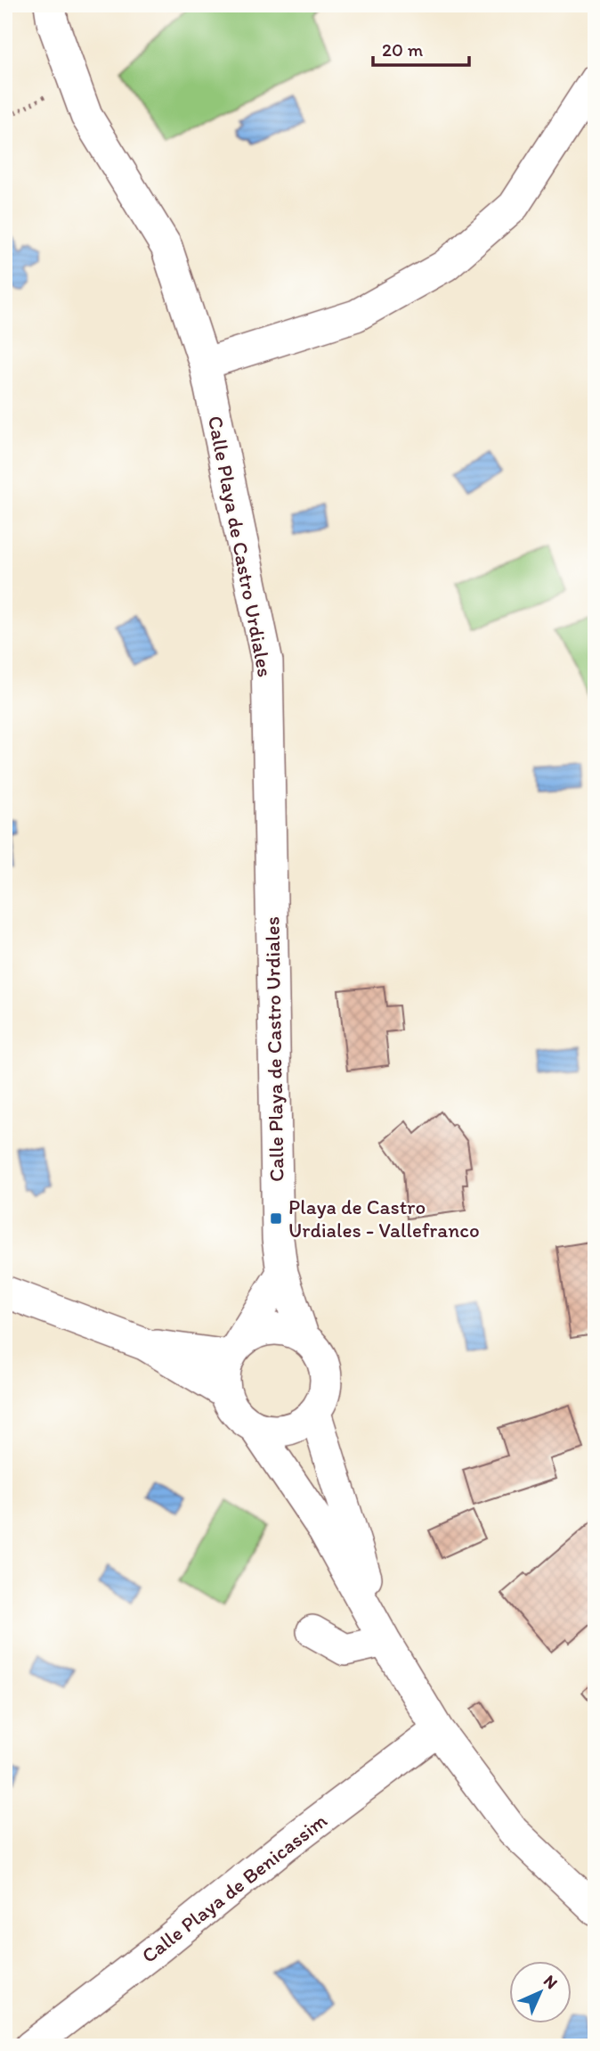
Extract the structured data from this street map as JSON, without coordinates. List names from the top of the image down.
{
  "streets": {
    "street": ["Calle Playa de Castro Urdiales", "Calle Playa de Benicassim"]
  },
  "places": {
    "transit": ["Playa de Castro Urdiales - Vallefranco"]
  },
  "scale_bar": "20 m",
  "north": "top right"
}
